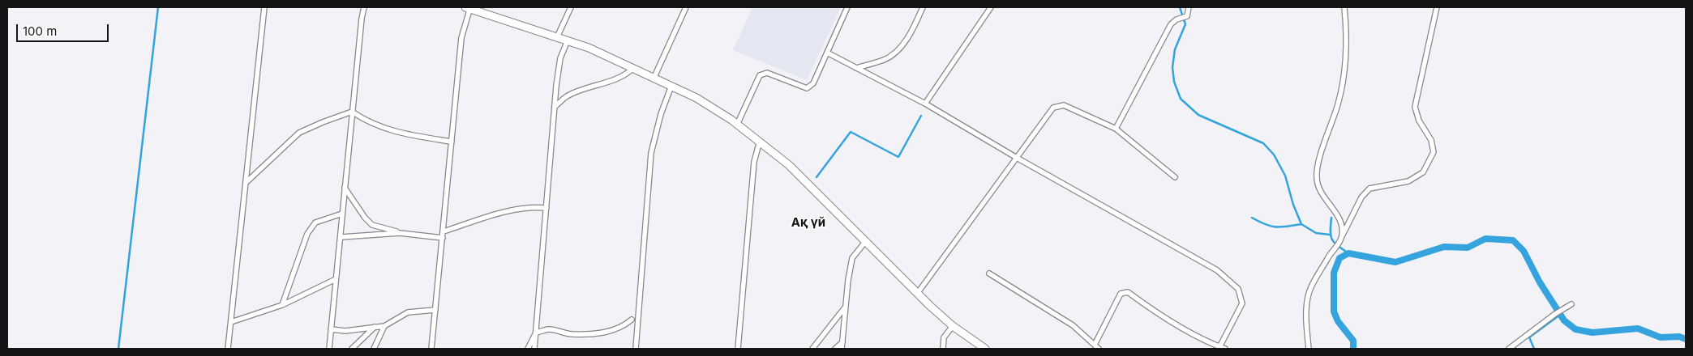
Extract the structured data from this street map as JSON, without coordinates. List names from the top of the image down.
{
  "districts": ["Ақ үй"],
  "scale_bar": "100 m"
}
